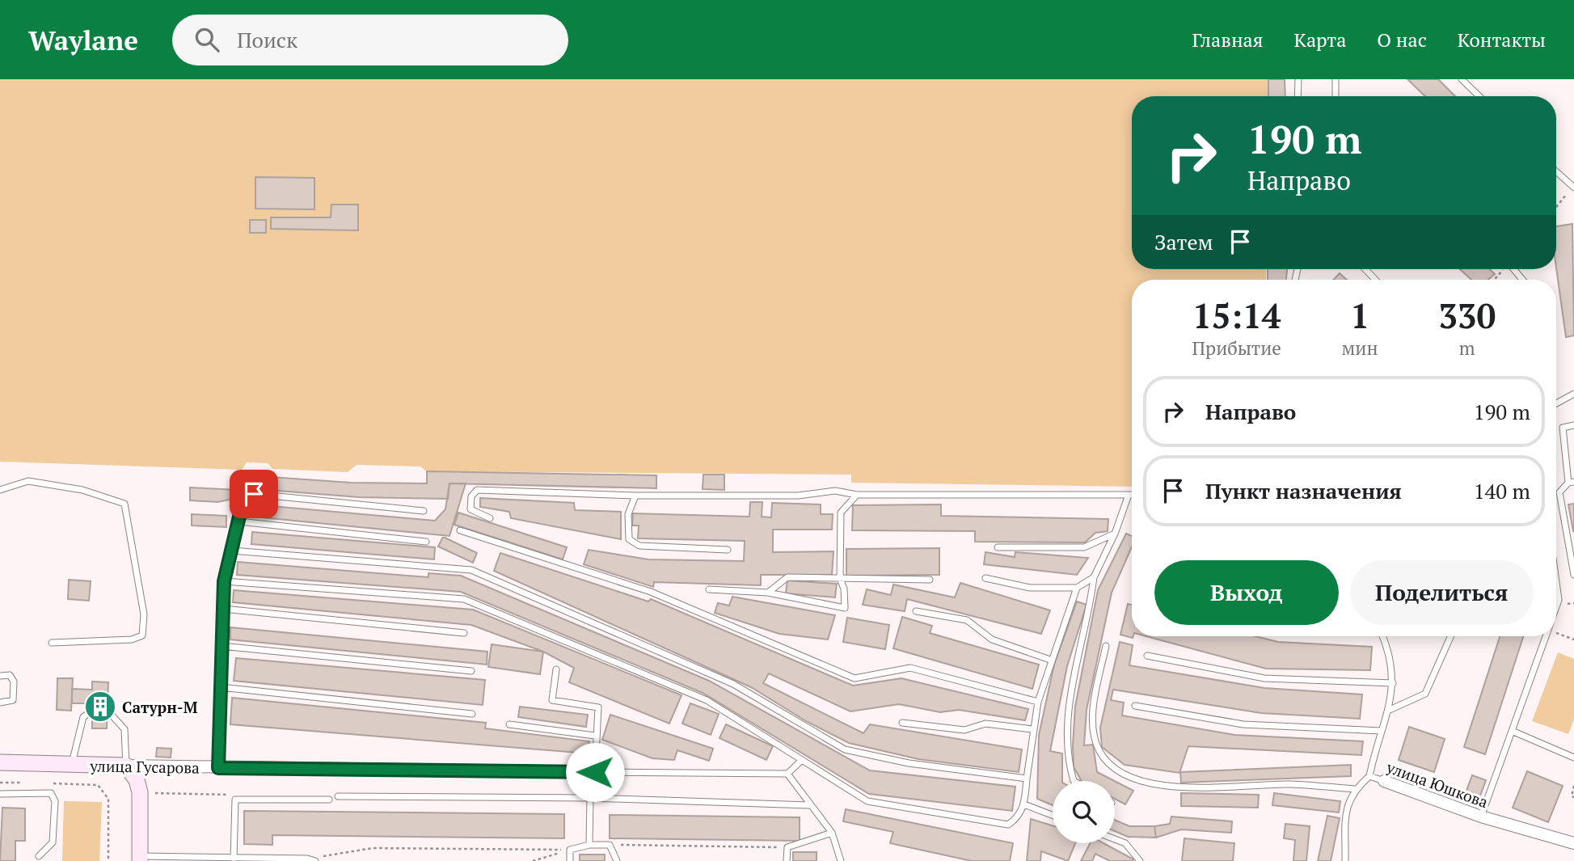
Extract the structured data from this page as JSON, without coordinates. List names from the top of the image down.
{
  "streets": {
    "street": ["улица Гусарова", "улица Юшкова"]
  },
  "places": {
    "building": ["Сатурн-М"]
  },
  "page": {
    "header": "Waylane",
    "search": "Поиск",
    "nav": [
      "Главная",
      "Карта",
      "О нас",
      "Контакты"
    ],
    "turn": ["190 m", "Направо"],
    "then": "Затем",
    "eta": [
      "15:14",
      "Прибытие",
      "1",
      "мин",
      "330",
      "m"
    ],
    "list": [
      {
        "name": "Направо",
        "value": "190 m"
      },
      {
        "name": "Пункт назначения",
        "value": "140 m"
      }
    ],
    "buttons": ["Выход", "Поделиться"]
  }
}
